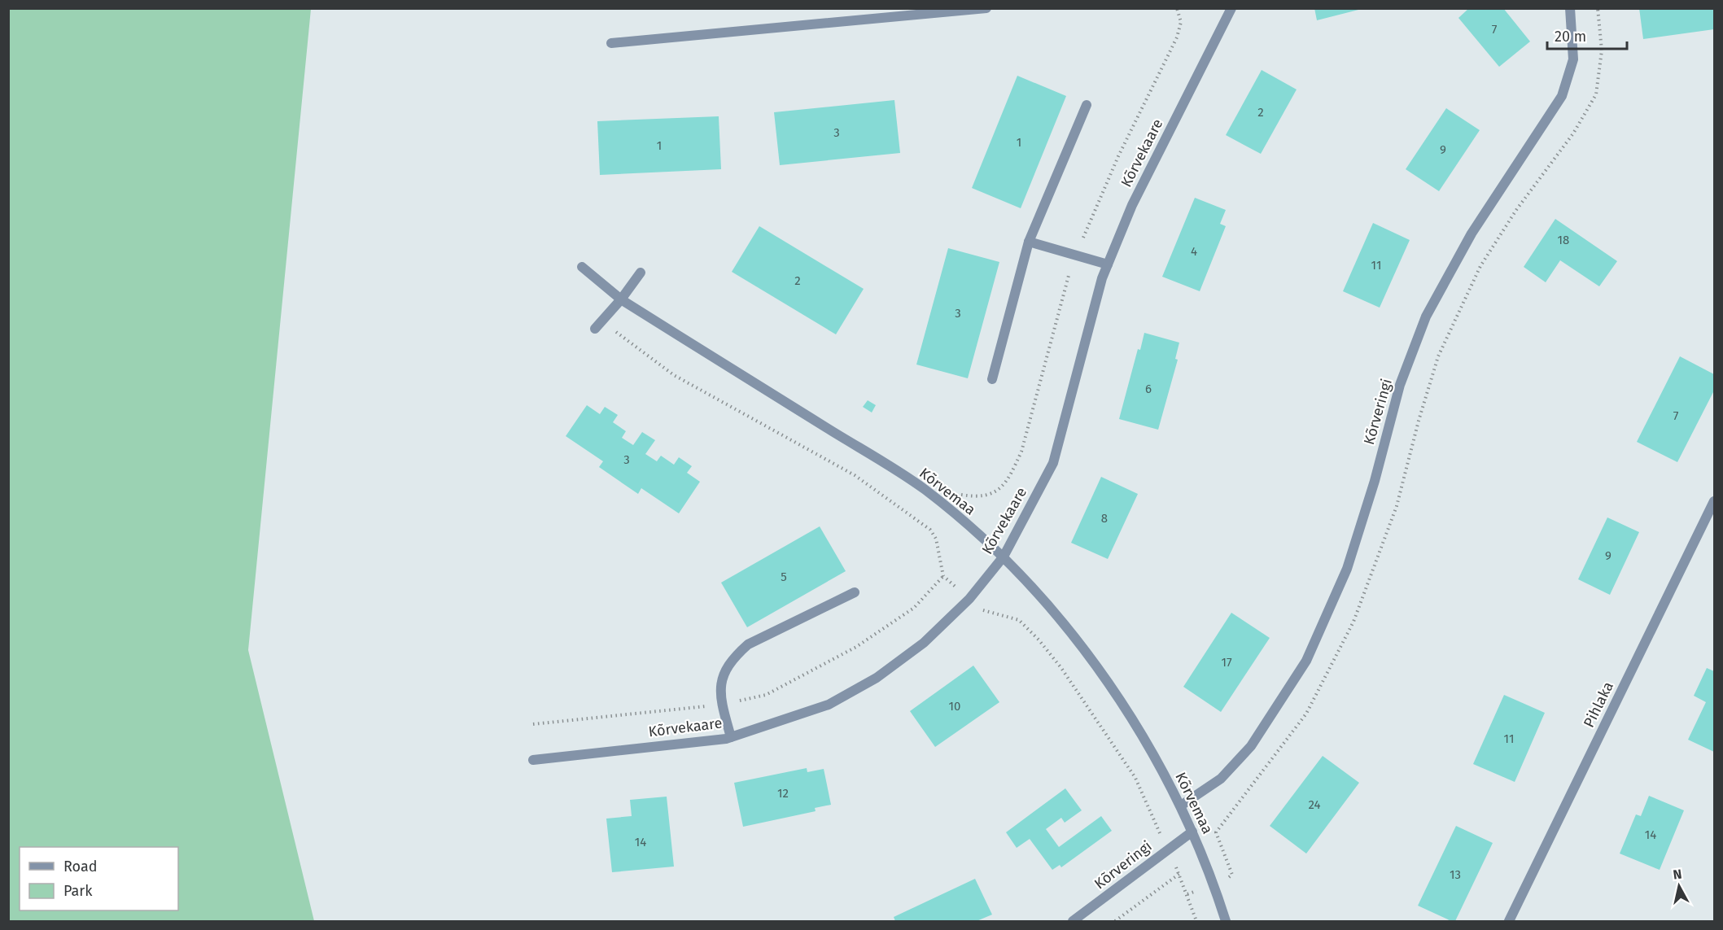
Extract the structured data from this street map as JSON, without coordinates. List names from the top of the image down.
{
  "streets": {
    "street": [
      "Kõrvekaare",
      "Kõrveringi",
      "Kõrvemaa",
      "Pihlaka"
    ]
  },
  "crossings": [
    ["Kõrvekaare", "Kõrvemaa"],
    ["Kõrveringi", "Kõrvemaa"]
  ],
  "house_numbers": [
    "7",
    "2",
    "3",
    "1",
    "1",
    "9",
    "18",
    "4",
    "11",
    "2",
    "3",
    "6",
    "7",
    "3",
    "8",
    "9",
    "5",
    "17",
    "10",
    "11",
    "12",
    "24",
    "14",
    "14",
    "13"
  ],
  "legend": ["Road", "Park"],
  "scale_bar": "20 m",
  "north": "top"
}
